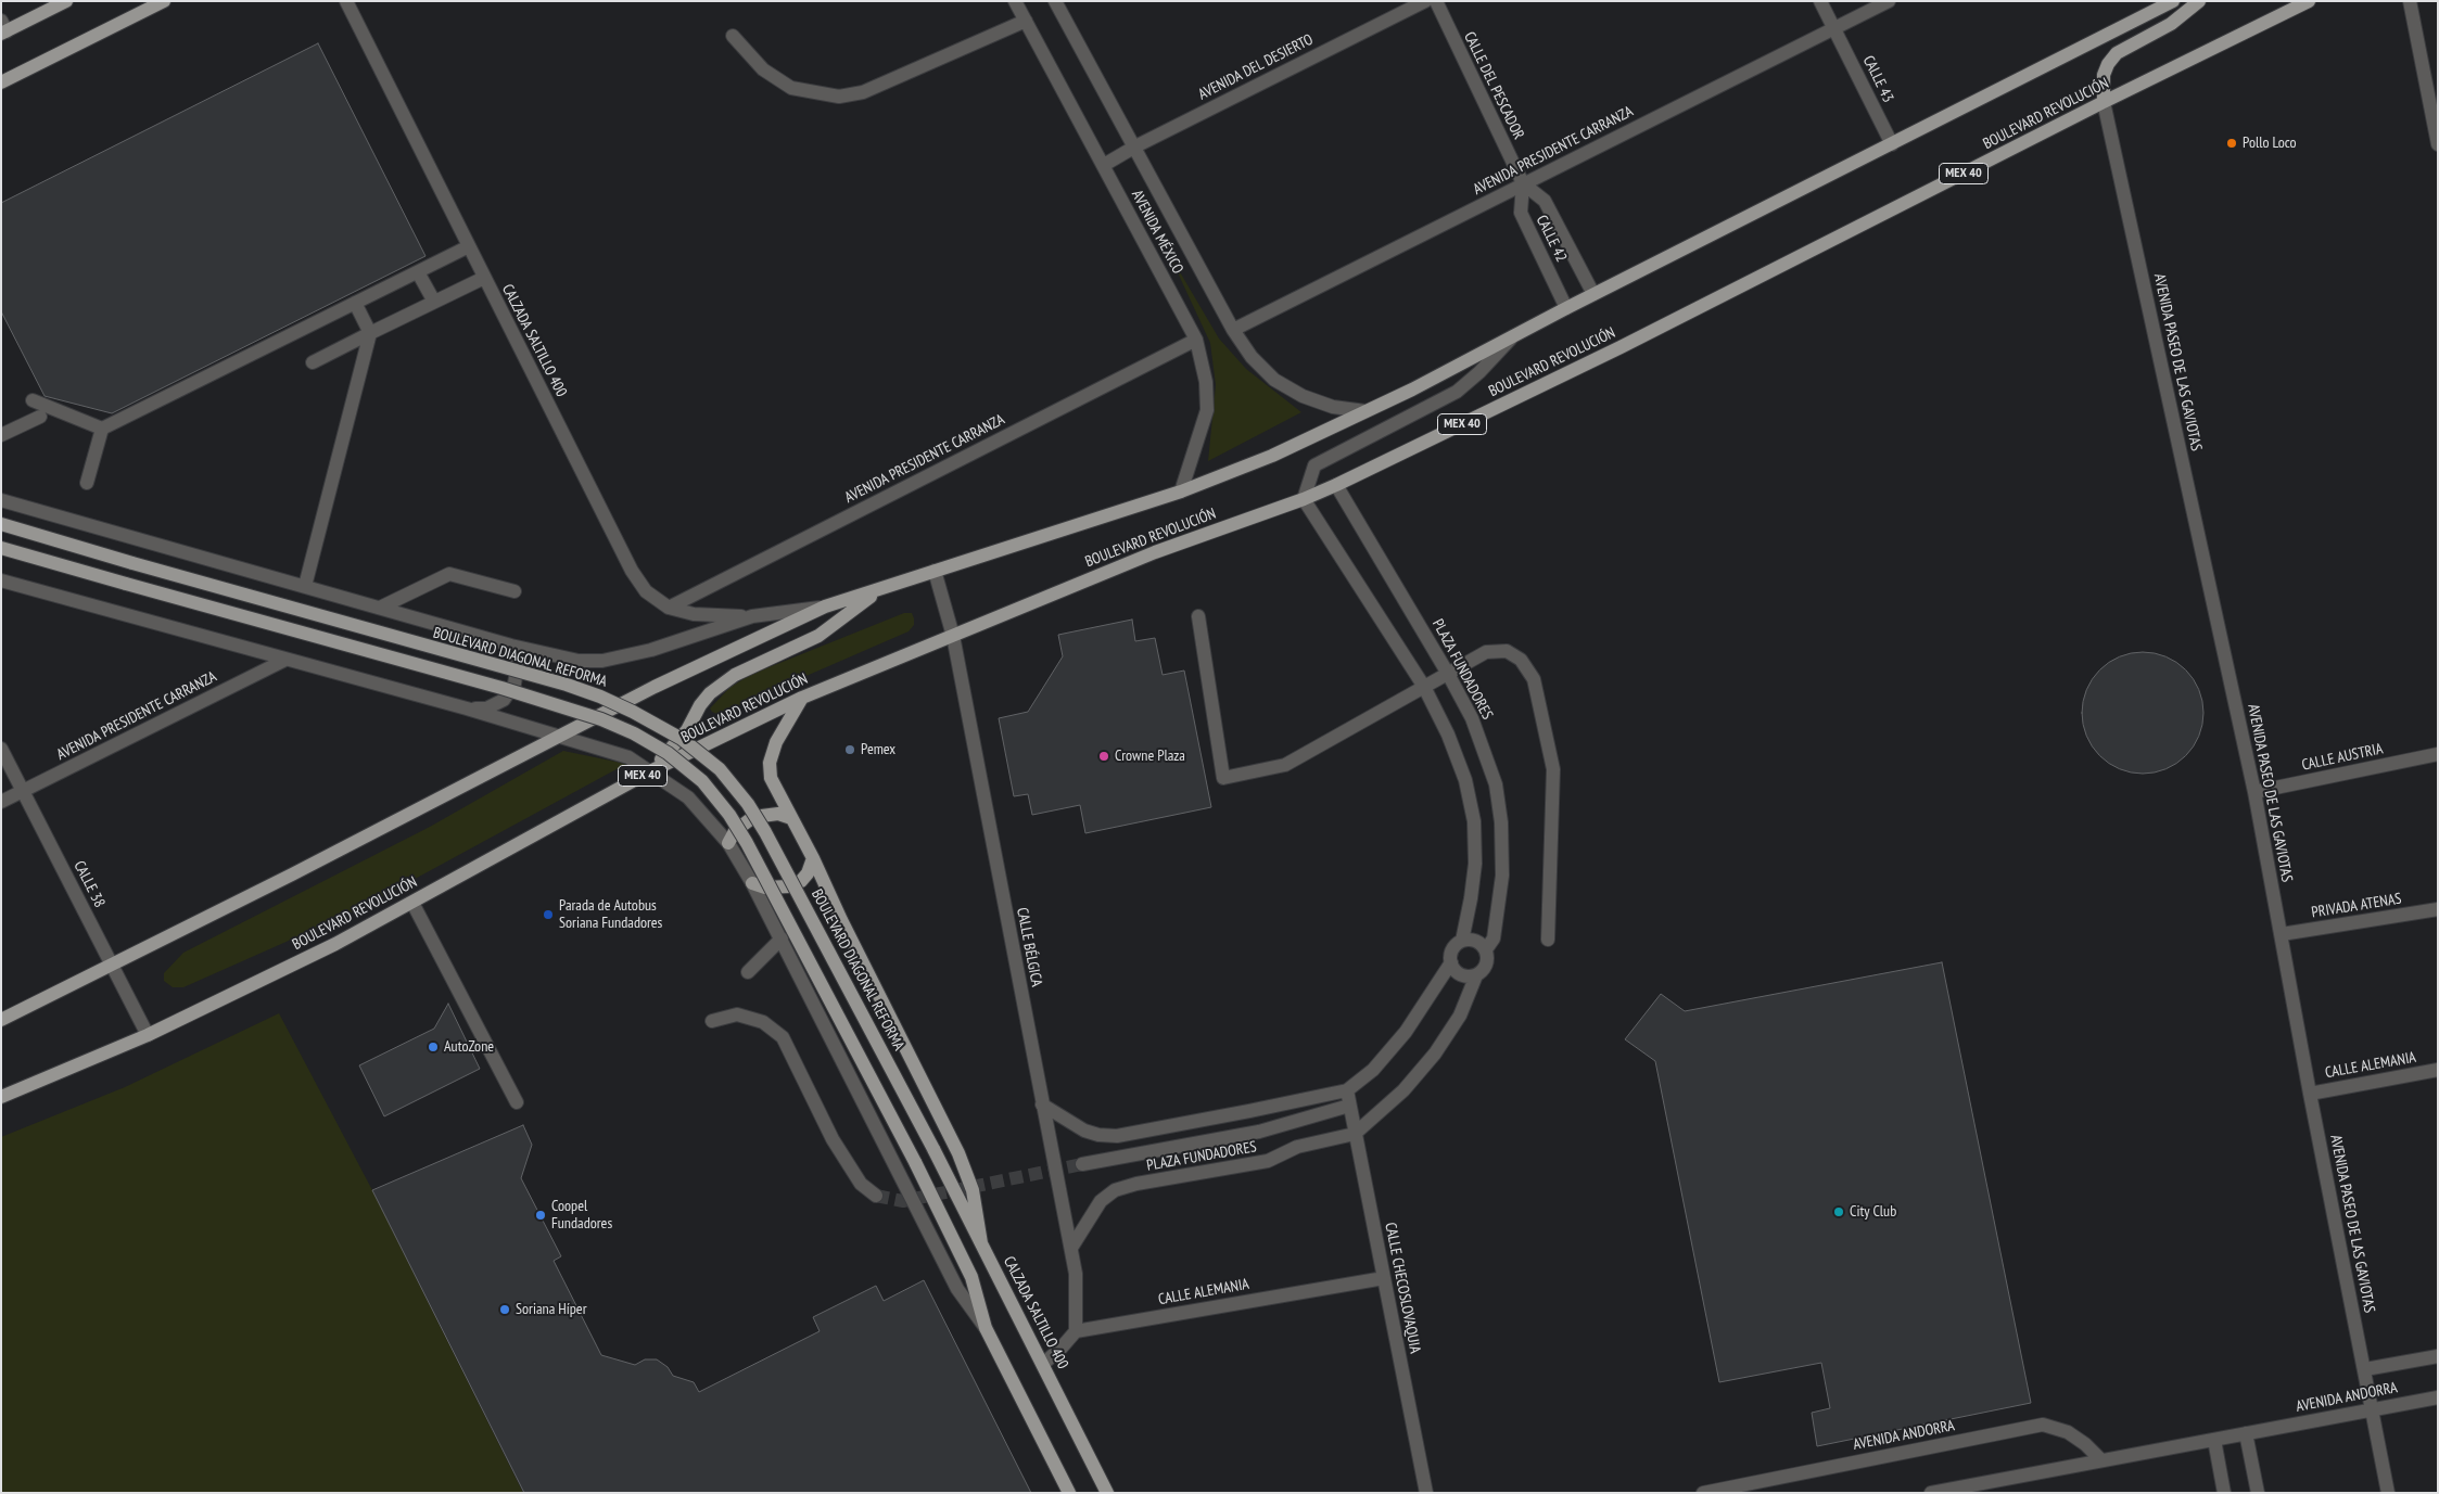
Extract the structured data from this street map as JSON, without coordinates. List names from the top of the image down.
{
  "streets": {
    "main road": [
      "BOULEVARD REVOLUCIÓN",
      "MEX 40",
      "CALZADA SALTILLO 400",
      "BOULEVARD DIAGONAL REFORMA"
    ],
    "street": [
      "AVENIDA DEL DESIERTO",
      "CALLE 43",
      "CALLE DEL PESCADOR",
      "AVENIDA PRESIDENTE CARRANZA",
      "AVENIDA MÉXICO",
      "CALLE 42",
      "AVENIDA PASEO DE LAS GAVIOTAS",
      "PLAZA FUNDADORES",
      "CALLE AUSTRIA",
      "CALLE 38",
      "PRIVADA ATENAS",
      "CALLE BÉLGICA",
      "CALLE ALEMANIA",
      "CALLE CHECOSLOVAQUIA",
      "AVENIDA ANDORRA"
    ]
  },
  "crossings": [
    ["AVENIDA DEL DESIERTO", "AVENIDA MÉXICO"],
    ["CALLE 43", "AVENIDA PRESIDENTE CARRANZA"],
    ["CALLE DEL PESCADOR", "AVENIDA PRESIDENTE CARRANZA"],
    ["CALLE DEL PESCADOR", "CALLE 42"],
    ["BOULEVARD REVOLUCIÓN", "AVENIDA PASEO DE LAS GAVIOTAS"],
    ["BOULEVARD REVOLUCIÓN", "PLAZA FUNDADORES"],
    ["BOULEVARD REVOLUCIÓN", "CALLE 38"],
    ["BOULEVARD REVOLUCIÓN", "CALLE BÉLGICA"],
    ["AVENIDA PRESIDENTE CARRANZA", "AVENIDA MÉXICO"],
    ["AVENIDA PRESIDENTE CARRANZA", "CALLE 42"],
    ["AVENIDA PRESIDENTE CARRANZA", "CALZADA SALTILLO 400"],
    ["AVENIDA PRESIDENTE CARRANZA", "CALLE 38"],
    ["CALZADA SALTILLO 400", "BOULEVARD DIAGONAL REFORMA"],
    ["AVENIDA PASEO DE LAS GAVIOTAS", "CALLE AUSTRIA"],
    ["AVENIDA PASEO DE LAS GAVIOTAS", "PRIVADA ATENAS"],
    ["AVENIDA PASEO DE LAS GAVIOTAS", "CALLE ALEMANIA"],
    ["AVENIDA PASEO DE LAS GAVIOTAS", "AVENIDA ANDORRA"],
    ["PLAZA FUNDADORES", "CALLE BÉLGICA"],
    ["PLAZA FUNDADORES", "CALLE CHECOSLOVAQUIA"],
    ["CALLE BÉLGICA", "CALLE ALEMANIA"],
    ["CALLE ALEMANIA", "CALLE CHECOSLOVAQUIA"]
  ],
  "places": [
    "Pollo Loco",
    "Pemex",
    "Crowne Plaza",
    "Parada de Autobus Soriana Fundadores",
    "AutoZone",
    "City Club",
    "Coopel Fundadores",
    "Soriana Híper"
  ]
}
